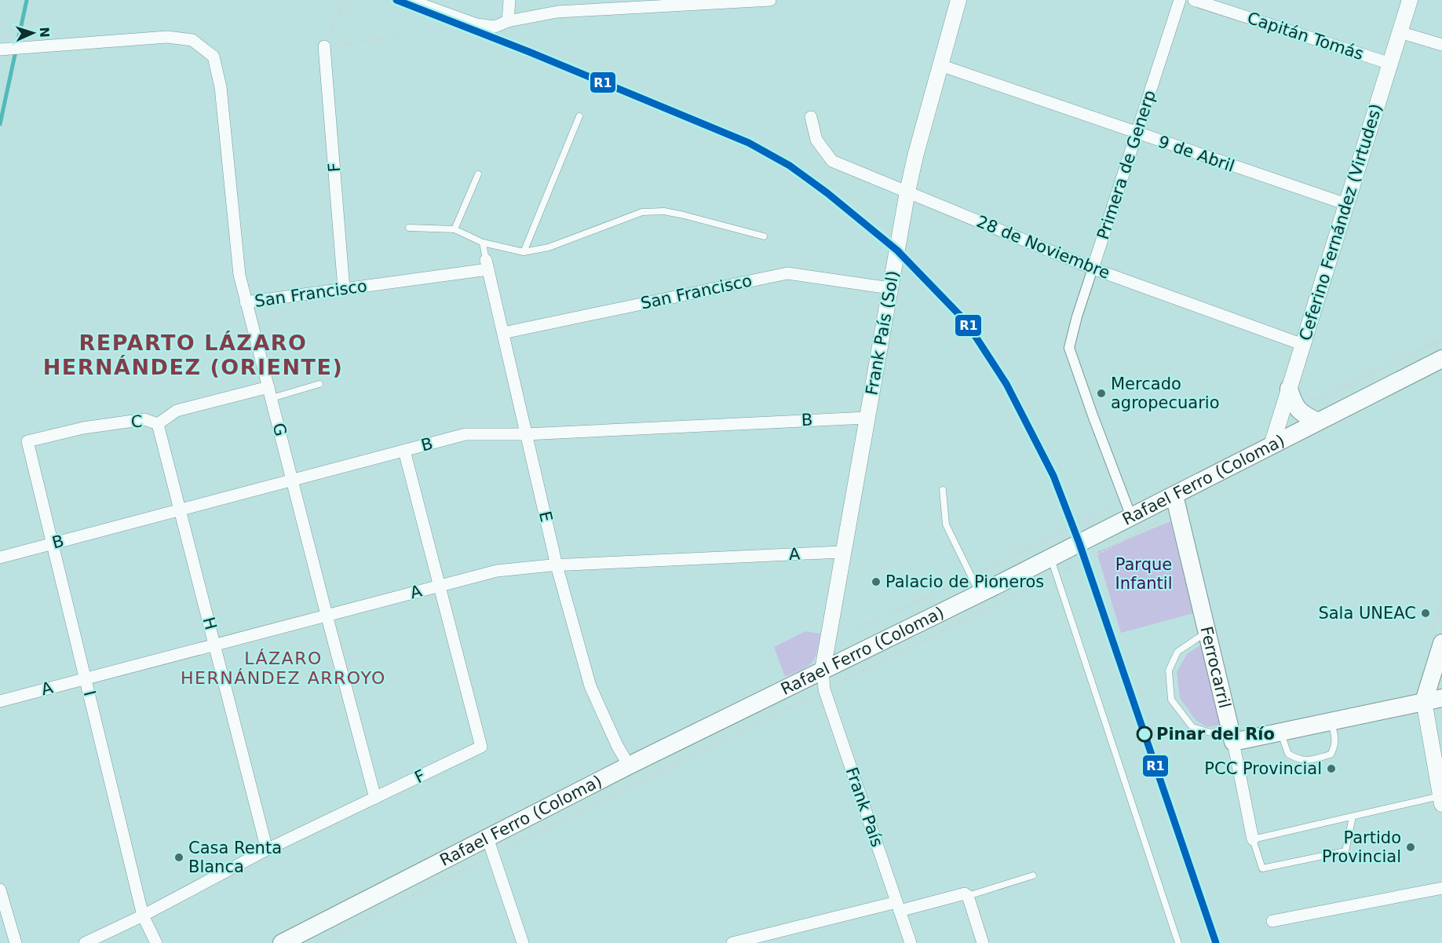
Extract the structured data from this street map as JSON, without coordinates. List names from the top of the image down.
{
  "streets": {
    "main road": ["Rafael Ferro (Coloma)", "Ferrocarril"],
    "street": [
      "Capitán Tomás",
      "9 de Abril",
      "Primera de Generp",
      "F",
      "Ceferino Fernández (Virtudes)",
      "28 de Noviembre",
      "San Francisco",
      "Frank País (Sol)",
      "B",
      "C",
      "G",
      "E",
      "A",
      "H",
      "I",
      "Frank País"
    ]
  },
  "crossings": [
    ["Capitán Tomás", "Ceferino Fernández (Virtudes)"],
    ["9 de Abril", "Primera de Generp"],
    ["9 de Abril", "Ceferino Fernández (Virtudes)"],
    ["9 de Abril", "Frank País (Sol)"],
    ["Primera de Generp", "28 de Noviembre"],
    ["Primera de Generp", "Rafael Ferro (Coloma)"],
    ["F", "San Francisco"],
    ["F", "B"],
    ["F", "G"],
    ["F", "A"],
    ["F", "H"],
    ["F", "I"],
    ["Ceferino Fernández (Virtudes)", "28 de Noviembre"],
    ["Ceferino Fernández (Virtudes)", "Rafael Ferro (Coloma)"],
    ["28 de Noviembre", "Frank País (Sol)"],
    ["San Francisco", "Frank País (Sol)"],
    ["San Francisco", "G"],
    ["San Francisco", "E"],
    ["Frank País (Sol)", "B"],
    ["Frank País (Sol)", "Rafael Ferro (Coloma)"],
    ["Frank País (Sol)", "A"],
    ["Frank País (Sol)", "Frank País"],
    ["B", "G"],
    ["B", "E"],
    ["B", "H"],
    ["B", "I"],
    ["C", "G"],
    ["C", "H"],
    ["C", "I"],
    ["G", "A"],
    ["Rafael Ferro (Coloma)", "E"],
    ["Rafael Ferro (Coloma)", "Ferrocarril"],
    ["Rafael Ferro (Coloma)", "Frank País"],
    ["E", "A"],
    ["A", "H"],
    ["A", "I"]
  ],
  "districts": ["REPARTO LÁZARO HERNÁNDEZ (ORIENTE)", "LÁZARO HERNÁNDEZ ARROYO"],
  "parks": ["Parque Infantil"],
  "places": [
    "Mercado agropecuario",
    "Palacio de Pioneros",
    "Sala UNEAC",
    "Pinar del Río",
    "PCC Provincial",
    "Partido Provincial",
    "Casa Renta Blanca"
  ],
  "lines": ["transit line R1"],
  "north": "right"
}
